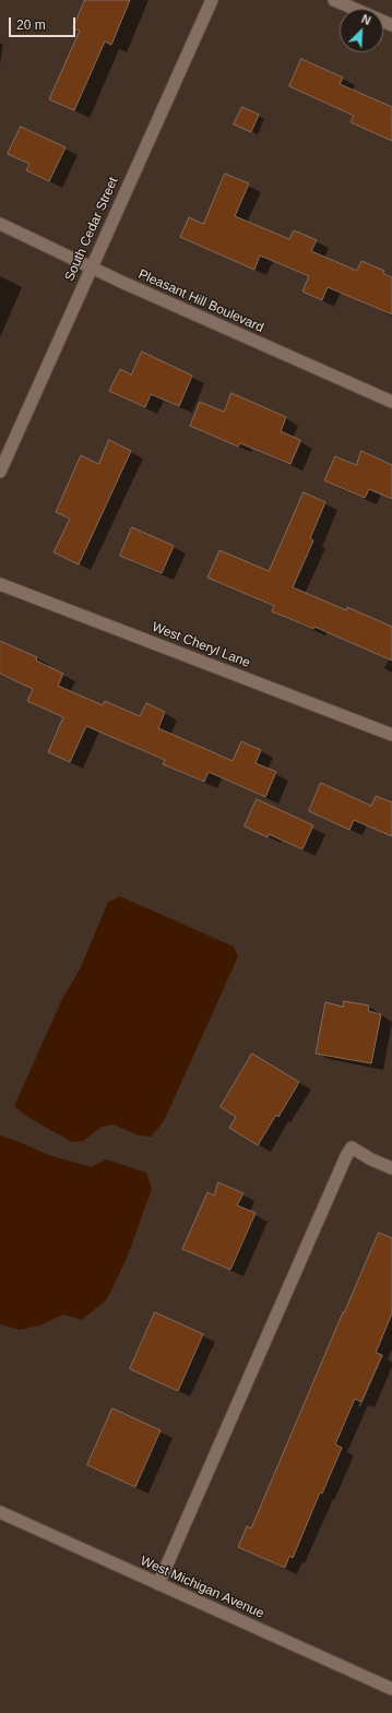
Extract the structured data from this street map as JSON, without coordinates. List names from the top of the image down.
{
  "streets": {
    "street": [
      "South Cedar Street",
      "Pleasant Hill Boulevard",
      "West Cheryl Lane",
      "West Michigan Avenue"
    ]
  },
  "crossings": [
    ["South Cedar Street", "Pleasant Hill Boulevard"]
  ],
  "scale_bar": "20 m",
  "north": "top right"
}
